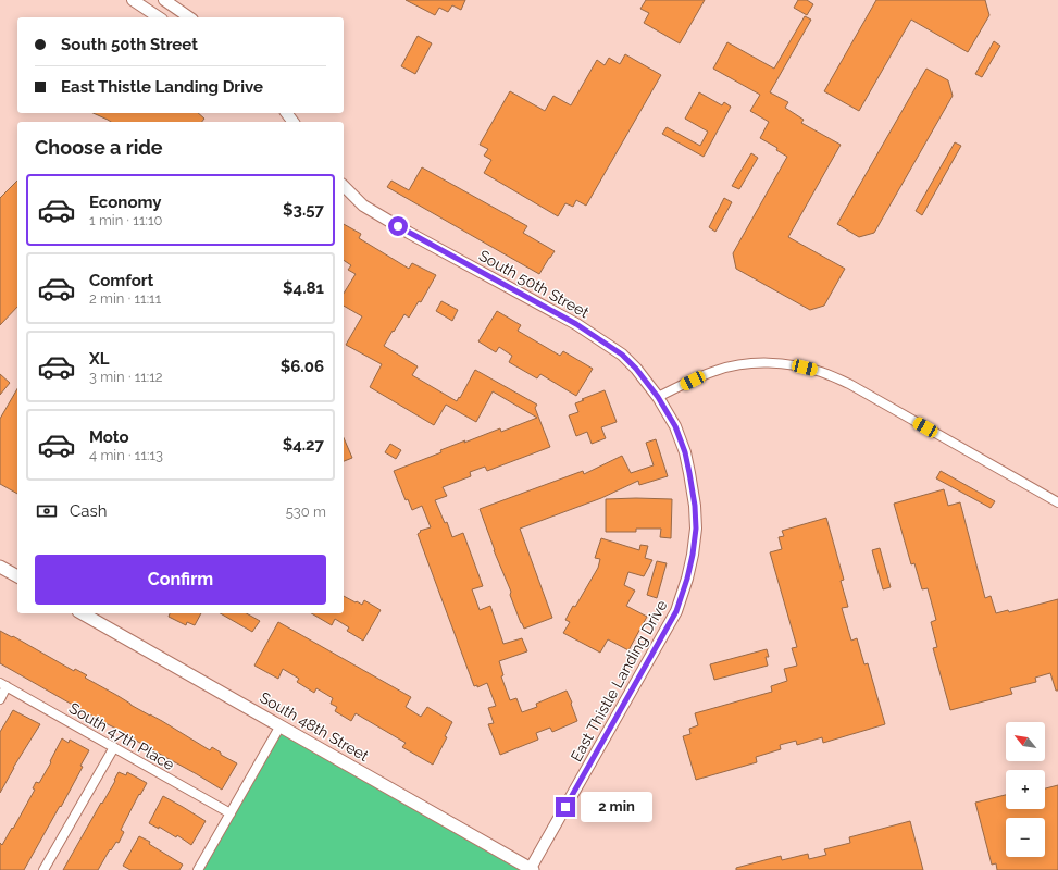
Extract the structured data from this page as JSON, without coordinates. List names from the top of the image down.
{
  "streets": {
    "main road": ["South 48th Street"],
    "street": ["South 50th Street", "East Thistle Landing Drive", "South 47th Place"]
  },
  "crossings": [
    ["South 50th Street", "East Thistle Landing Drive"],
    ["East Thistle Landing Drive", "South 48th Street"]
  ],
  "north": "top left",
  "page": {
    "banner": ["South 50th Street", "East Thistle Landing Drive"],
    "heading": "Choose a ride",
    "list": [
      {
        "name": "Economy",
        "note": "1 min · 11:10",
        "value": "$3.57"
      },
      {
        "name": "Comfort",
        "note": "2 min · 11:11",
        "value": "$4.81"
      },
      {
        "name": "XL",
        "note": "3 min · 11:12",
        "value": "$6.06"
      },
      {
        "name": "Moto",
        "note": "4 min · 11:13",
        "value": "$4.27"
      }
    ],
    "pay": ["Cash", "530 m"],
    "buttons": "Confirm",
    "map_buttons": ["+", "−"],
    "bubble": "2 min"
  }
}
